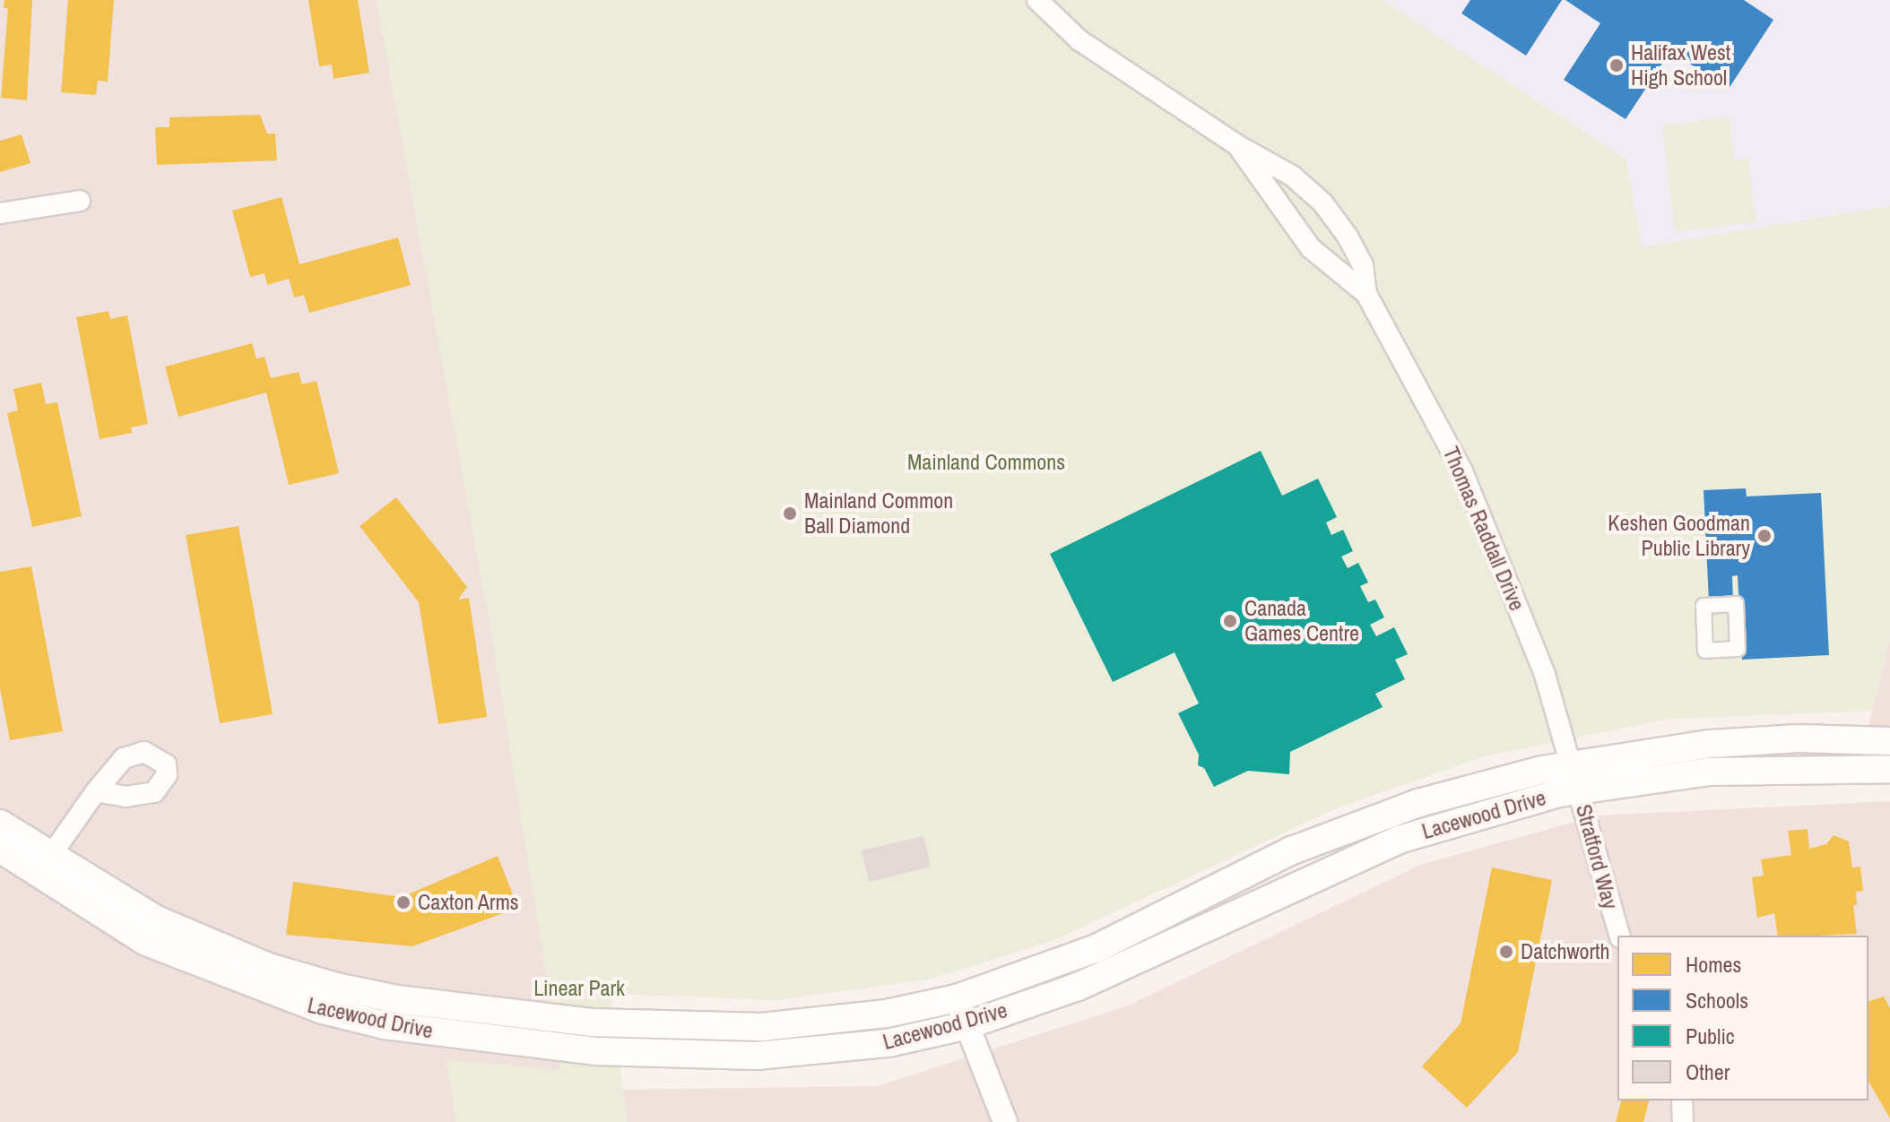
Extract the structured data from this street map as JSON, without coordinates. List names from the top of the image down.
{
  "streets": {
    "main road": ["Lacewood Drive"],
    "street": ["Thomas Raddall Drive", "Stratford Way"]
  },
  "crossings": [
    ["Thomas Raddall Drive", "Lacewood Drive"],
    ["Thomas Raddall Drive", "Stratford Way"],
    ["Lacewood Drive", "Stratford Way"]
  ],
  "parks": ["Mainland Commons", "Linear Park"],
  "places": [
    "Halifax West High School",
    "Mainland Common Ball Diamond",
    "Keshen Goodman Public Library",
    "Canada Games Centre",
    "Caxton Arms",
    "Datchworth"
  ],
  "legend": [
    "Homes",
    "Schools",
    "Public",
    "Other"
  ]
}
